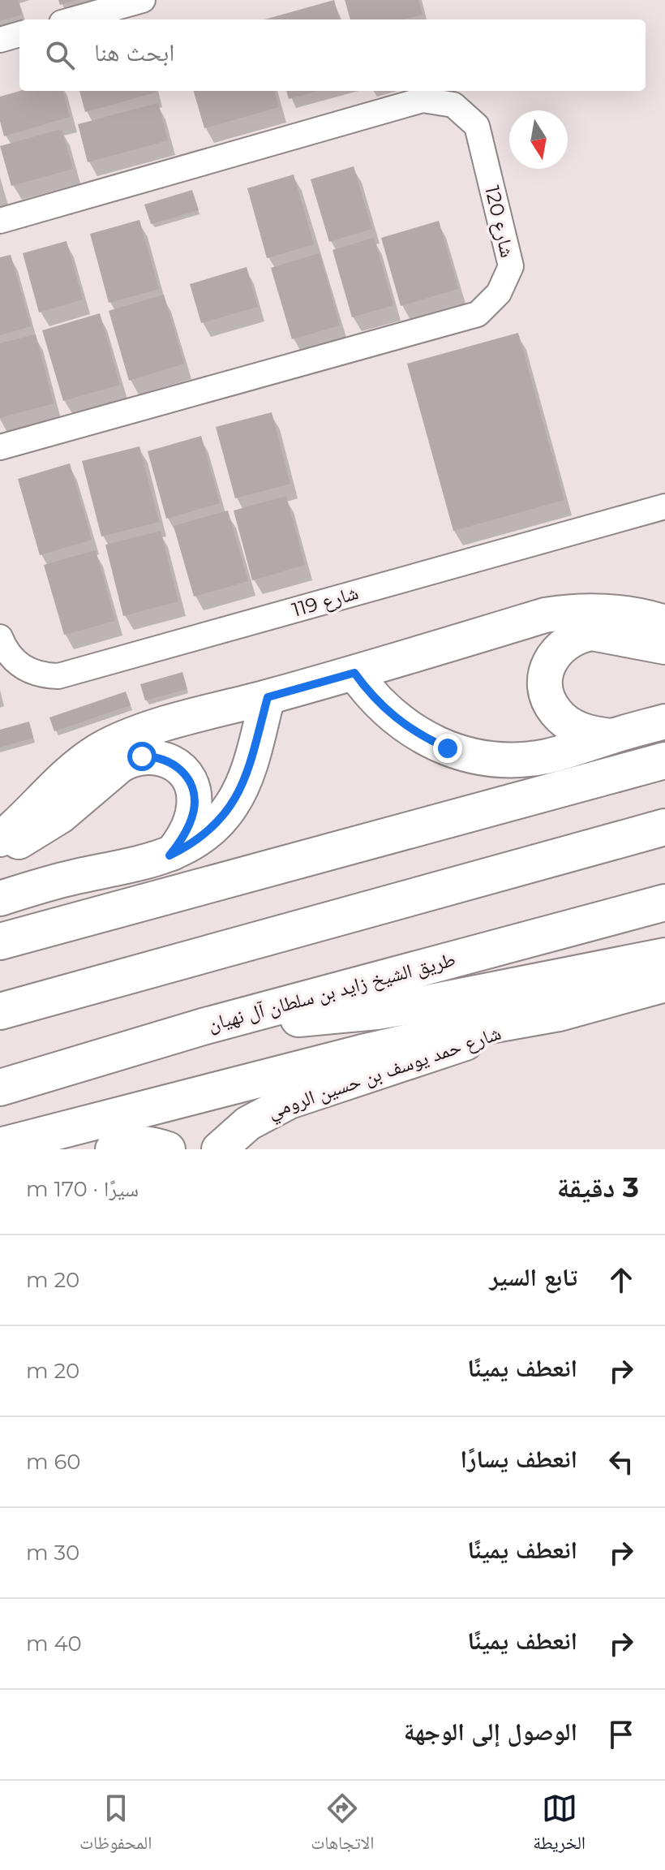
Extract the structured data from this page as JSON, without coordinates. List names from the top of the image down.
{
  "streets": {
    "main road": ["طريق الشيخ زايد بن سلطان آل نهيان"],
    "street": ["شارع 120", "شارع 119", "شارع حمد يوسف بن حسين الرومي"]
  },
  "north": "bottom",
  "page": {
    "search": "ابحث هنا",
    "heading": ["3 دقيقة", "سيرًا · 170 m"],
    "list": [
      ["تابع السير", "20 m"],
      ["انعطف يمينًا", "20 m"],
      ["انعطف يسارًا", "60 m"],
      ["انعطف يمينًا", "30 m"],
      ["انعطف يمينًا", "40 m"],
      "الوصول إلى الوجهة"
    ],
    "nav": ["الخريطة", "الاتجاهات", "المحفوظات"]
  }
}
